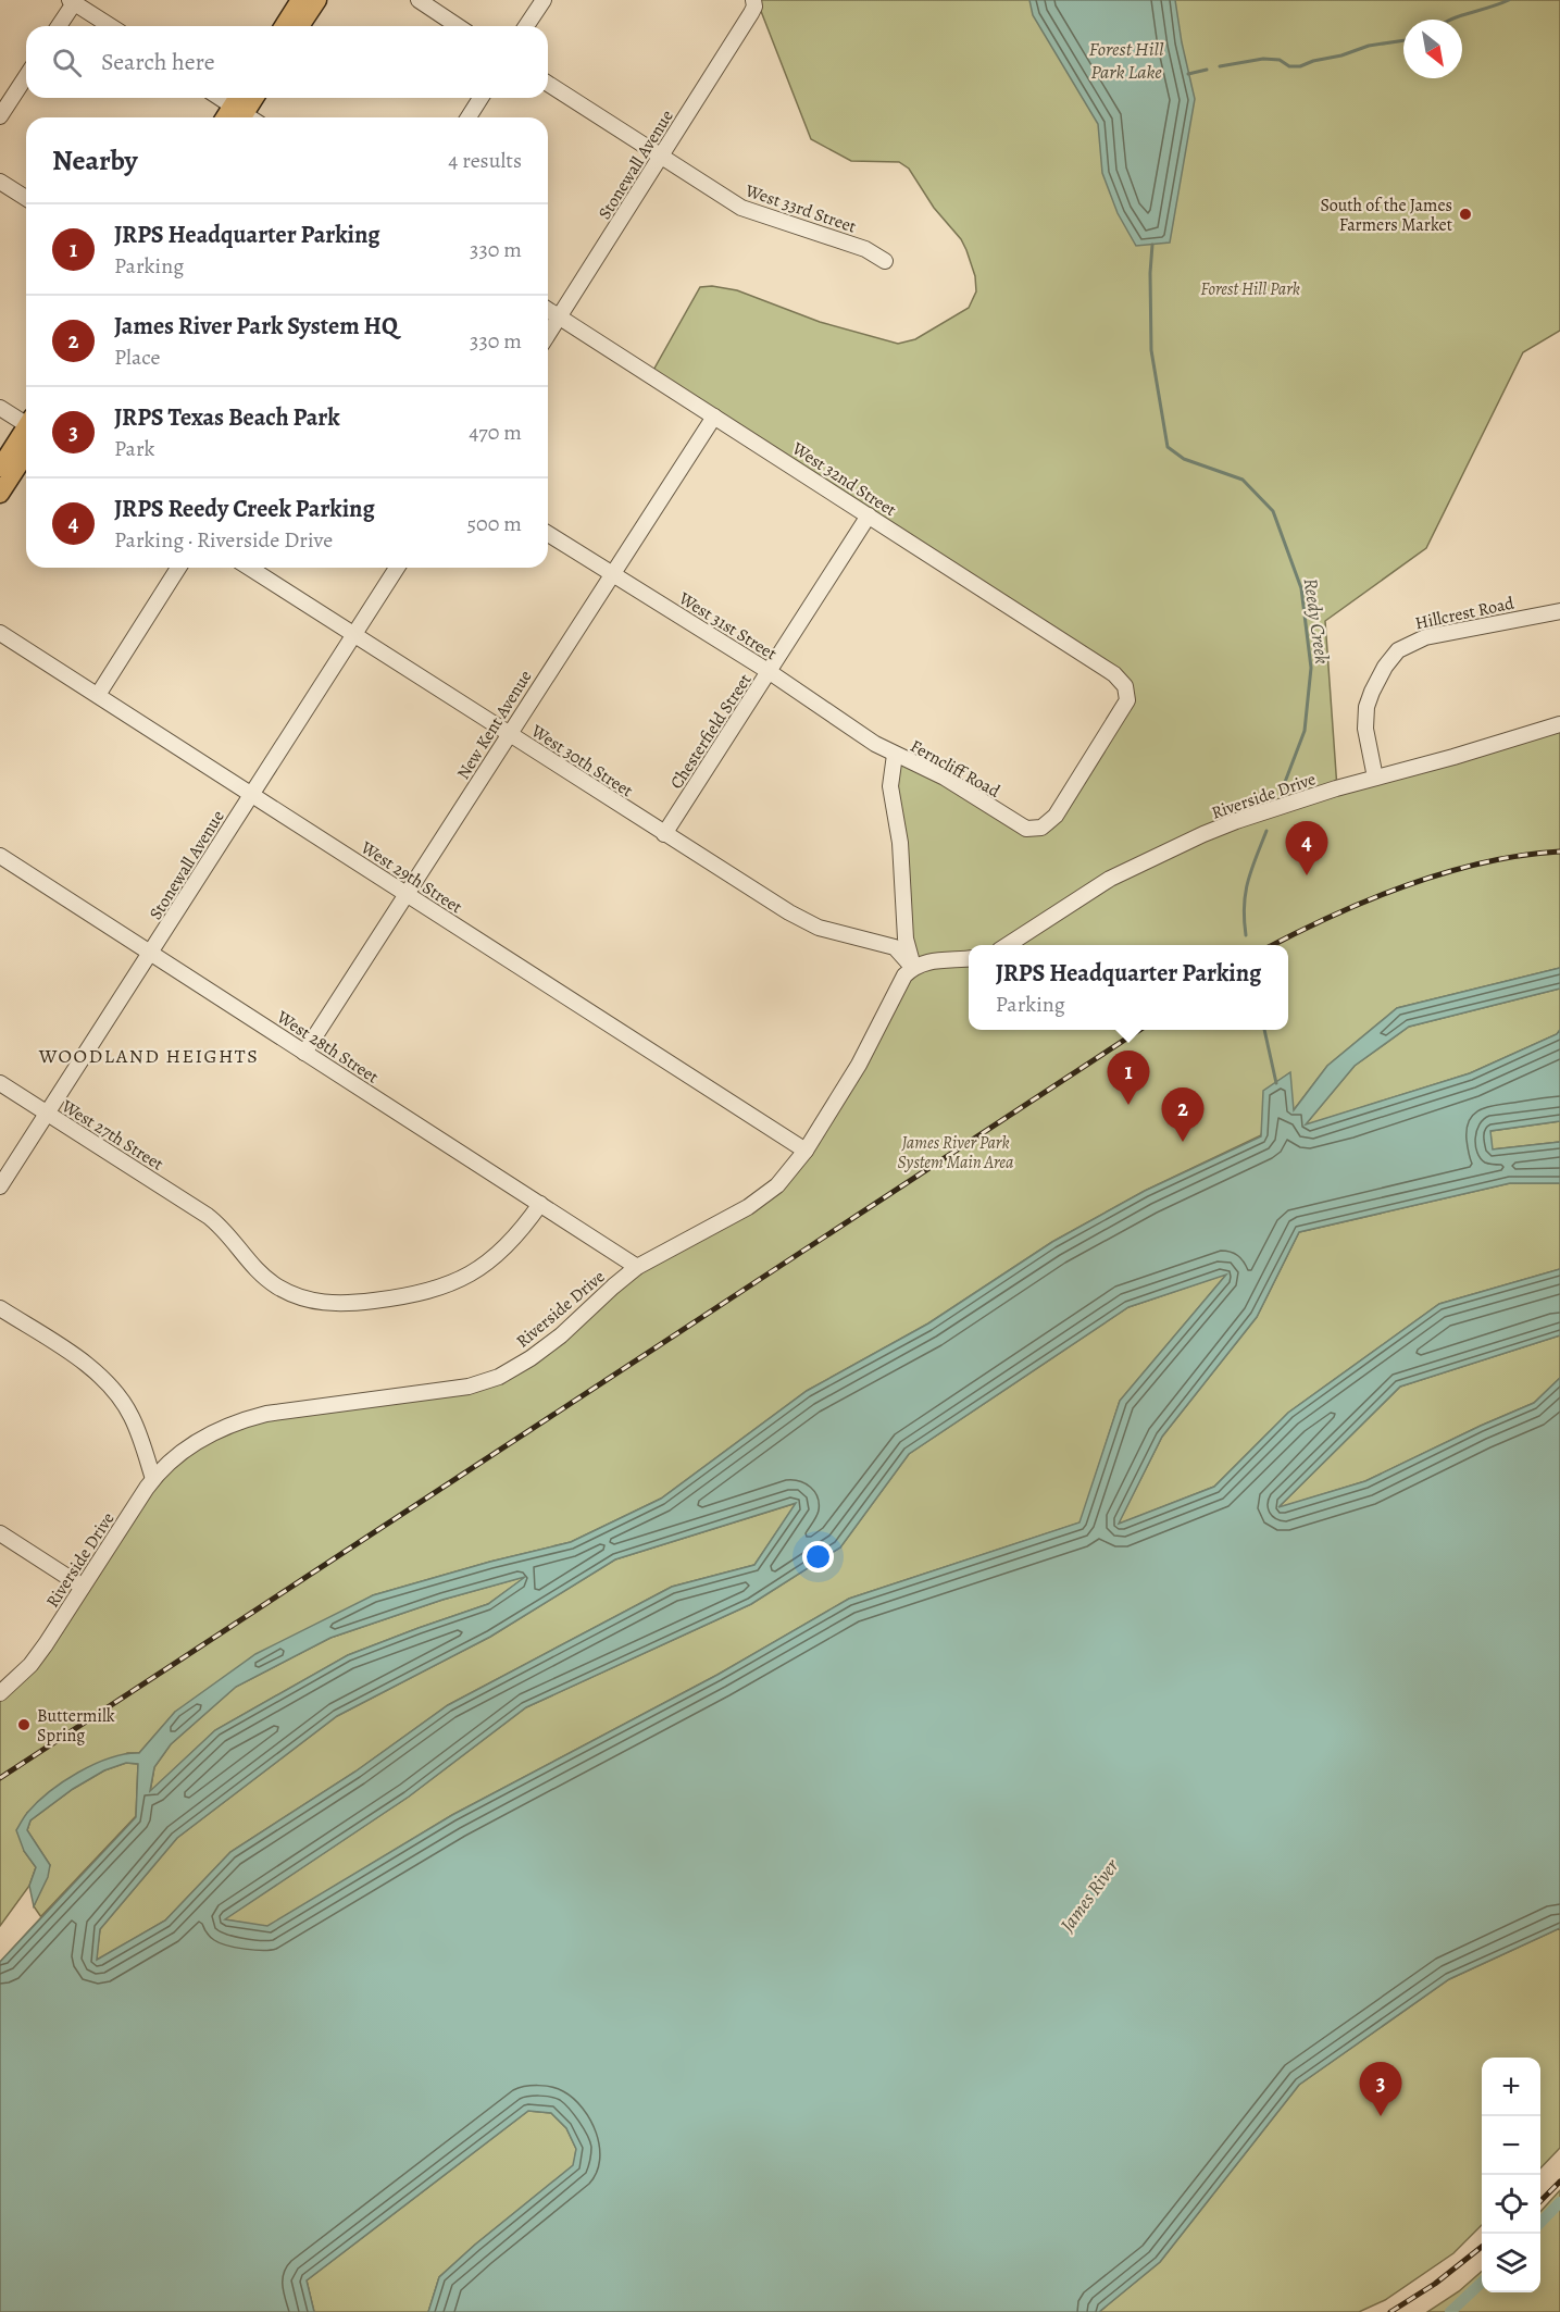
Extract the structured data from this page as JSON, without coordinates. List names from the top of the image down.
{
  "streets": {
    "street": [
      "Stonewall Avenue",
      "West 33rd Street",
      "West 32nd Street",
      "Hillcrest Road",
      "West 31st Street",
      "New Kent Avenue",
      "Chesterfield Street",
      "West 30th Street",
      "Ferncliff Road",
      "Riverside Drive",
      "West 29th Street",
      "West 28th Street",
      "West 27th Street"
    ]
  },
  "crossings": [
    ["Stonewall Avenue", "West 33rd Street"],
    ["Stonewall Avenue", "West 32nd Street"],
    ["Stonewall Avenue", "West 30th Street"],
    ["Stonewall Avenue", "West 29th Street"],
    ["Stonewall Avenue", "West 28th Street"],
    ["Stonewall Avenue", "West 27th Street"],
    ["West 32nd Street", "New Kent Avenue"],
    ["West 32nd Street", "Chesterfield Street"],
    ["West 32nd Street", "Ferncliff Road"],
    ["Hillcrest Road", "Riverside Drive"],
    ["West 31st Street", "New Kent Avenue"],
    ["West 31st Street", "Chesterfield Street"],
    ["West 31st Street", "Ferncliff Road"],
    ["New Kent Avenue", "West 30th Street"],
    ["New Kent Avenue", "West 29th Street"],
    ["New Kent Avenue", "West 28th Street"],
    ["Chesterfield Street", "West 30th Street"],
    ["West 30th Street", "Ferncliff Road"],
    ["West 30th Street", "Riverside Drive"],
    ["Ferncliff Road", "Riverside Drive"],
    ["Riverside Drive", "West 29th Street"],
    ["Riverside Drive", "West 28th Street"],
    ["West 28th Street", "West 27th Street"]
  ],
  "districts": ["WOODLAND HEIGHTS"],
  "water": ["Forest Hill Park Lake", "Reedy Creek", "James River"],
  "parks": ["Forest Hill Park", "James River Park System Main Area"],
  "places": ["South of the James Farmers Market", "Buttermilk Spring"],
  "north": "bottom right",
  "page": {
    "search": "Search here",
    "heading": ["Nearby", "4 results"],
    "list": [
      {
        "mark": "1",
        "name": "JRPS Headquarter Parking",
        "note": "Parking",
        "value": "330 m"
      },
      {
        "mark": "2",
        "name": "James River Park System HQ",
        "note": "Place",
        "value": "330 m"
      },
      {
        "mark": "3",
        "name": "JRPS Texas Beach Park",
        "note": "Park",
        "value": "470 m"
      },
      {
        "mark": "4",
        "name": "JRPS Reedy Creek Parking",
        "note": "Parking · Riverside Drive",
        "value": "500 m"
      }
    ],
    "pins": [
      "4",
      "1",
      "2",
      "3"
    ],
    "popup": ["JRPS Headquarter Parking", "Parking"],
    "map_buttons": ["+", "−"]
  }
}
